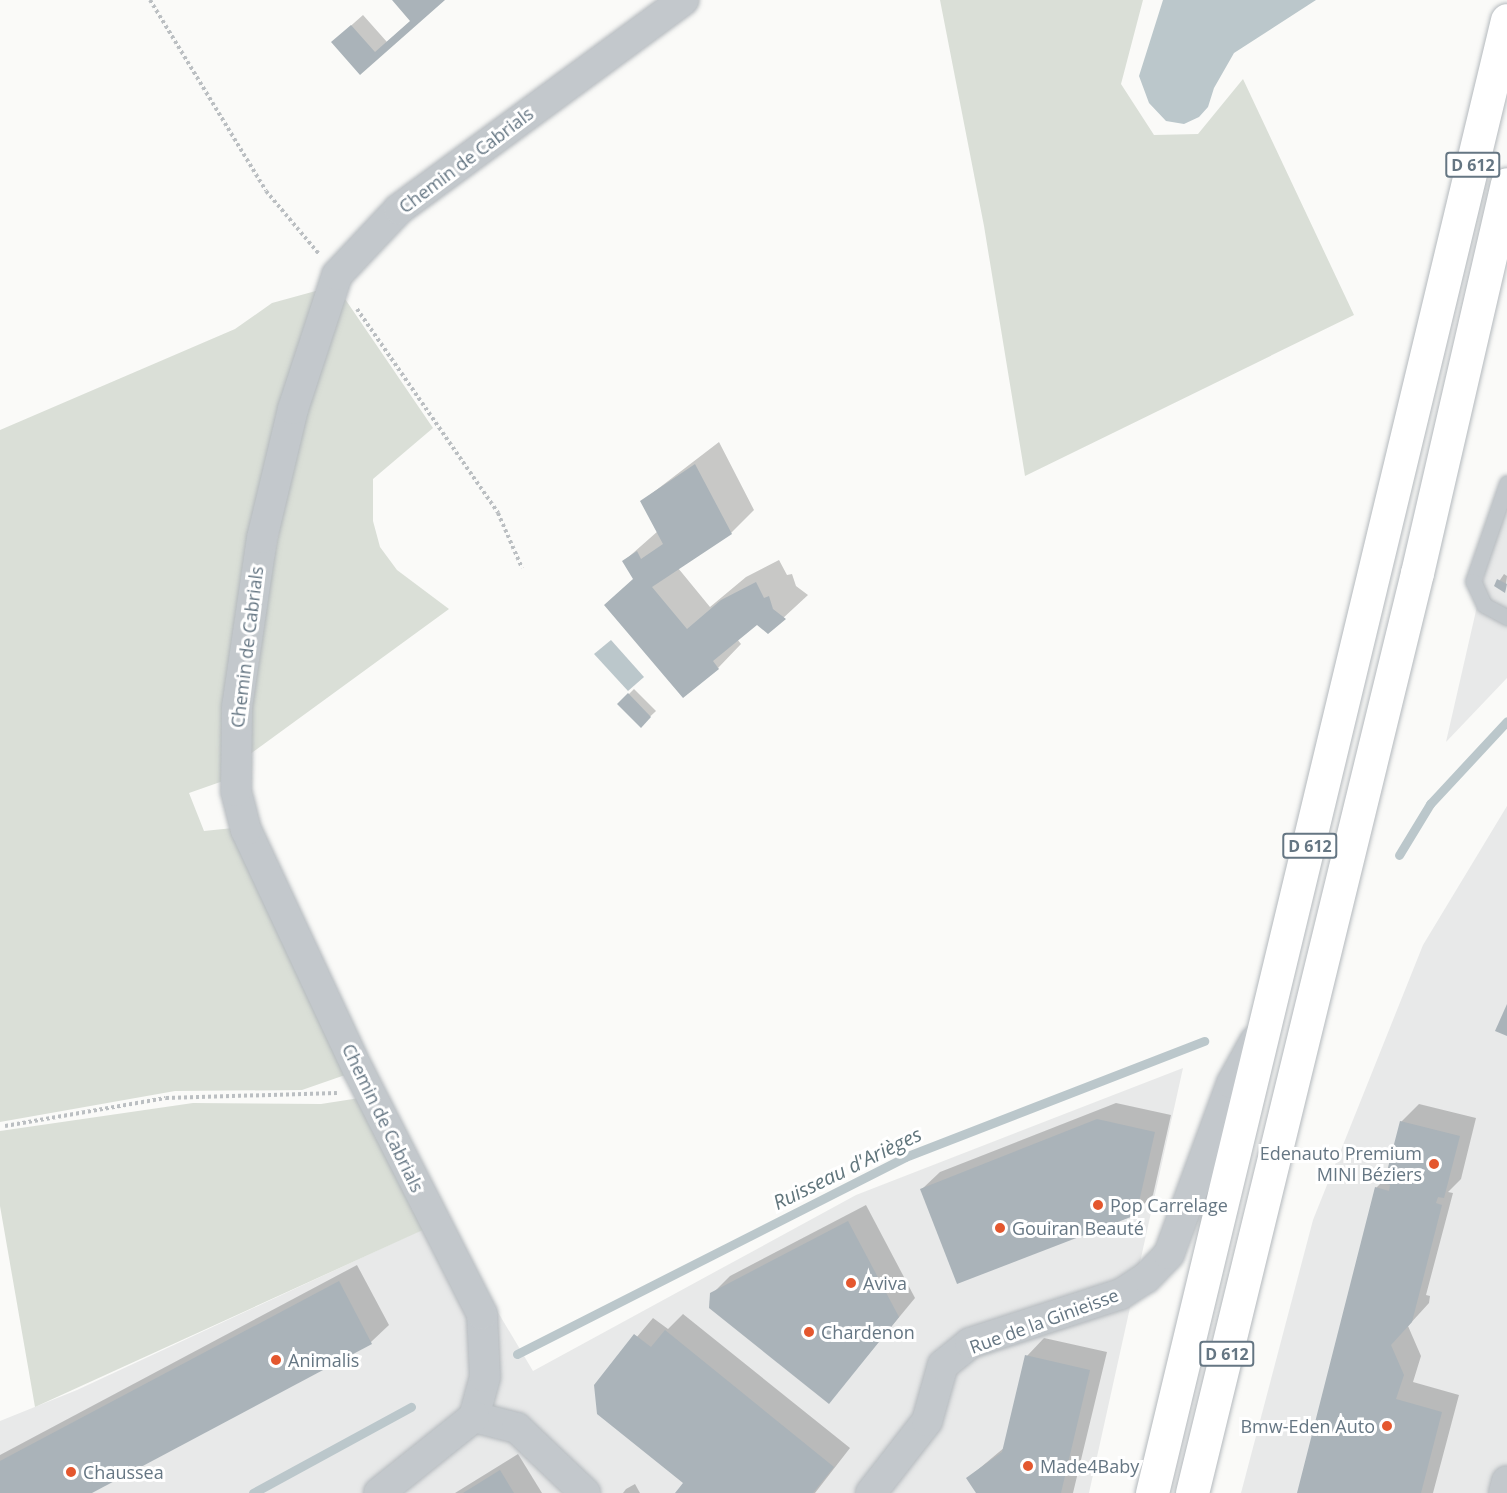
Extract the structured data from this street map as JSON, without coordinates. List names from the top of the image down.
{
  "streets": {
    "highway": ["D 612"],
    "street": ["Chemin de Cabrials", "Rue de la Ginieisse"]
  },
  "crossings": [
    ["D 612", "Rue de la Ginieisse"]
  ],
  "water": ["Ruisseau d'Arièges"],
  "places": [
    "Edenauto Premium MINI Béziers",
    "Pop Carrelage",
    "Gouiran Beauté",
    "Aviva",
    "Chardenon",
    "Animalis",
    "Bmw-Eden Auto",
    "Made4Baby",
    "Chaussea"
  ]
}
